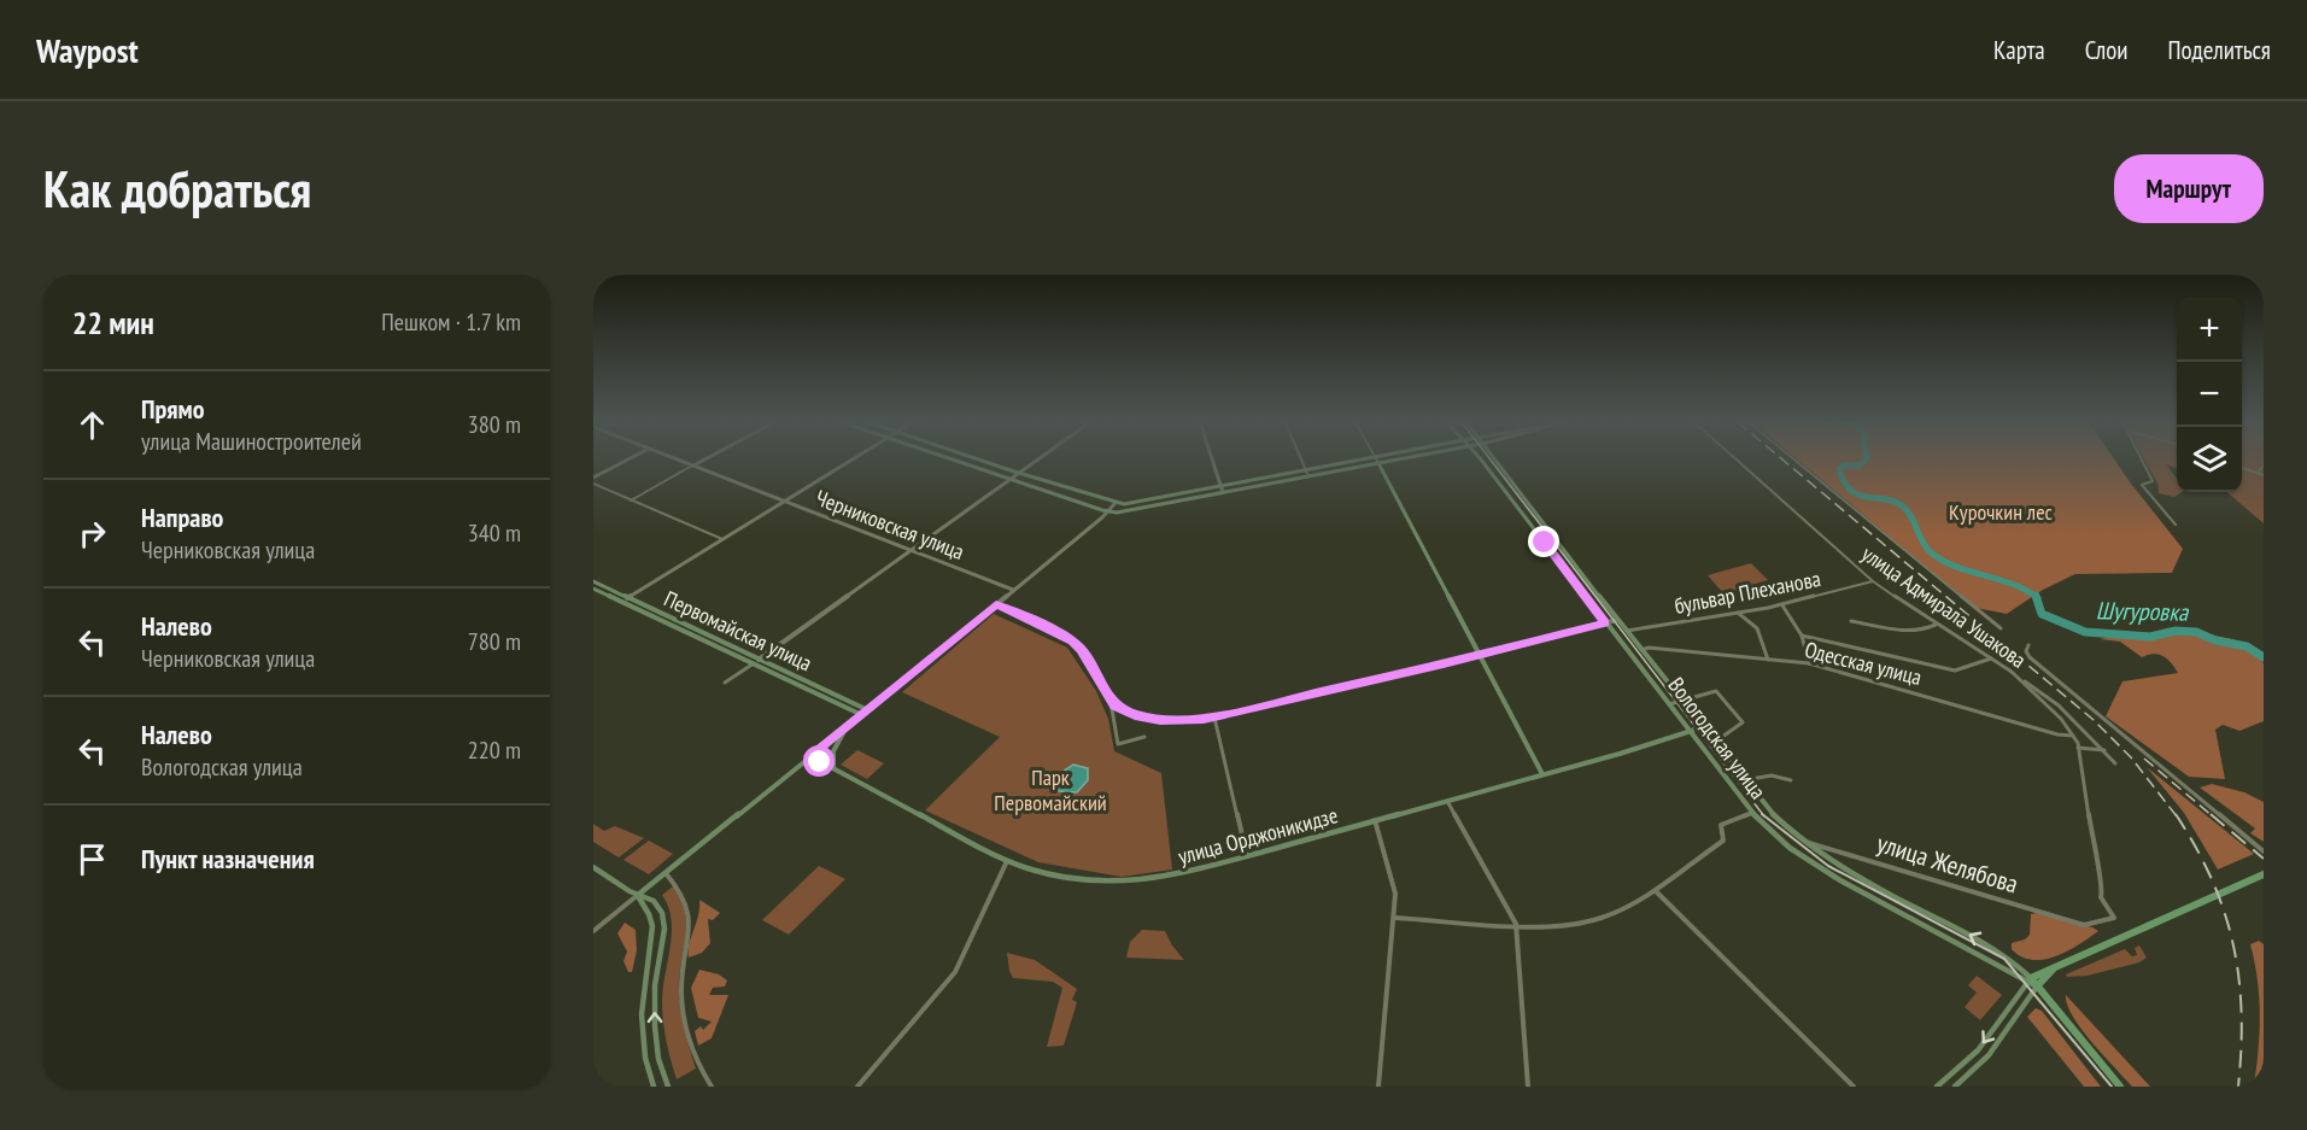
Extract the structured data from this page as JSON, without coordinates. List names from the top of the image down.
{
  "streets": {
    "main road": ["Первомайская улица", "Вологодская улица", "улица Орджоникидзе"],
    "street": [
      "Черниковская улица",
      "бульвар Плеханова",
      "улица Адмирала Ушакова",
      "Одесская улица",
      "улица Желябова"
    ]
  },
  "crossings": [
    ["бульвар Плеханова", "улица Адмирала Ушакова"],
    ["бульвар Плеханова", "Вологодская улица"],
    ["улица Адмирала Ушакова", "Одесская улица"],
    ["улица Адмирала Ушакова", "улица Желябова"],
    ["Одесская улица", "Вологодская улица"],
    ["Вологодская улица", "улица Орджоникидзе"],
    ["Вологодская улица", "улица Желябова"]
  ],
  "water": ["Шугуровка"],
  "parks": ["Курочкин лес", "Парк Первомайский"],
  "page": {
    "header": "Waypost",
    "nav": ["Карта", "Слои", "Поделиться"],
    "buttons": "Маршрут",
    "title": "Как добраться",
    "heading": ["22 мин", "Пешком · 1.7 km"],
    "map_buttons": ["+", "−"],
    "list": [
      ["Прямо", "улица Машиностроителей", "380 m"],
      ["Направо", "Черниковская улица", "340 m"],
      ["Налево", "Черниковская улица", "780 m"],
      ["Налево", "Вологодская улица", "220 m"],
      "Пункт назначения"
    ]
  }
}
